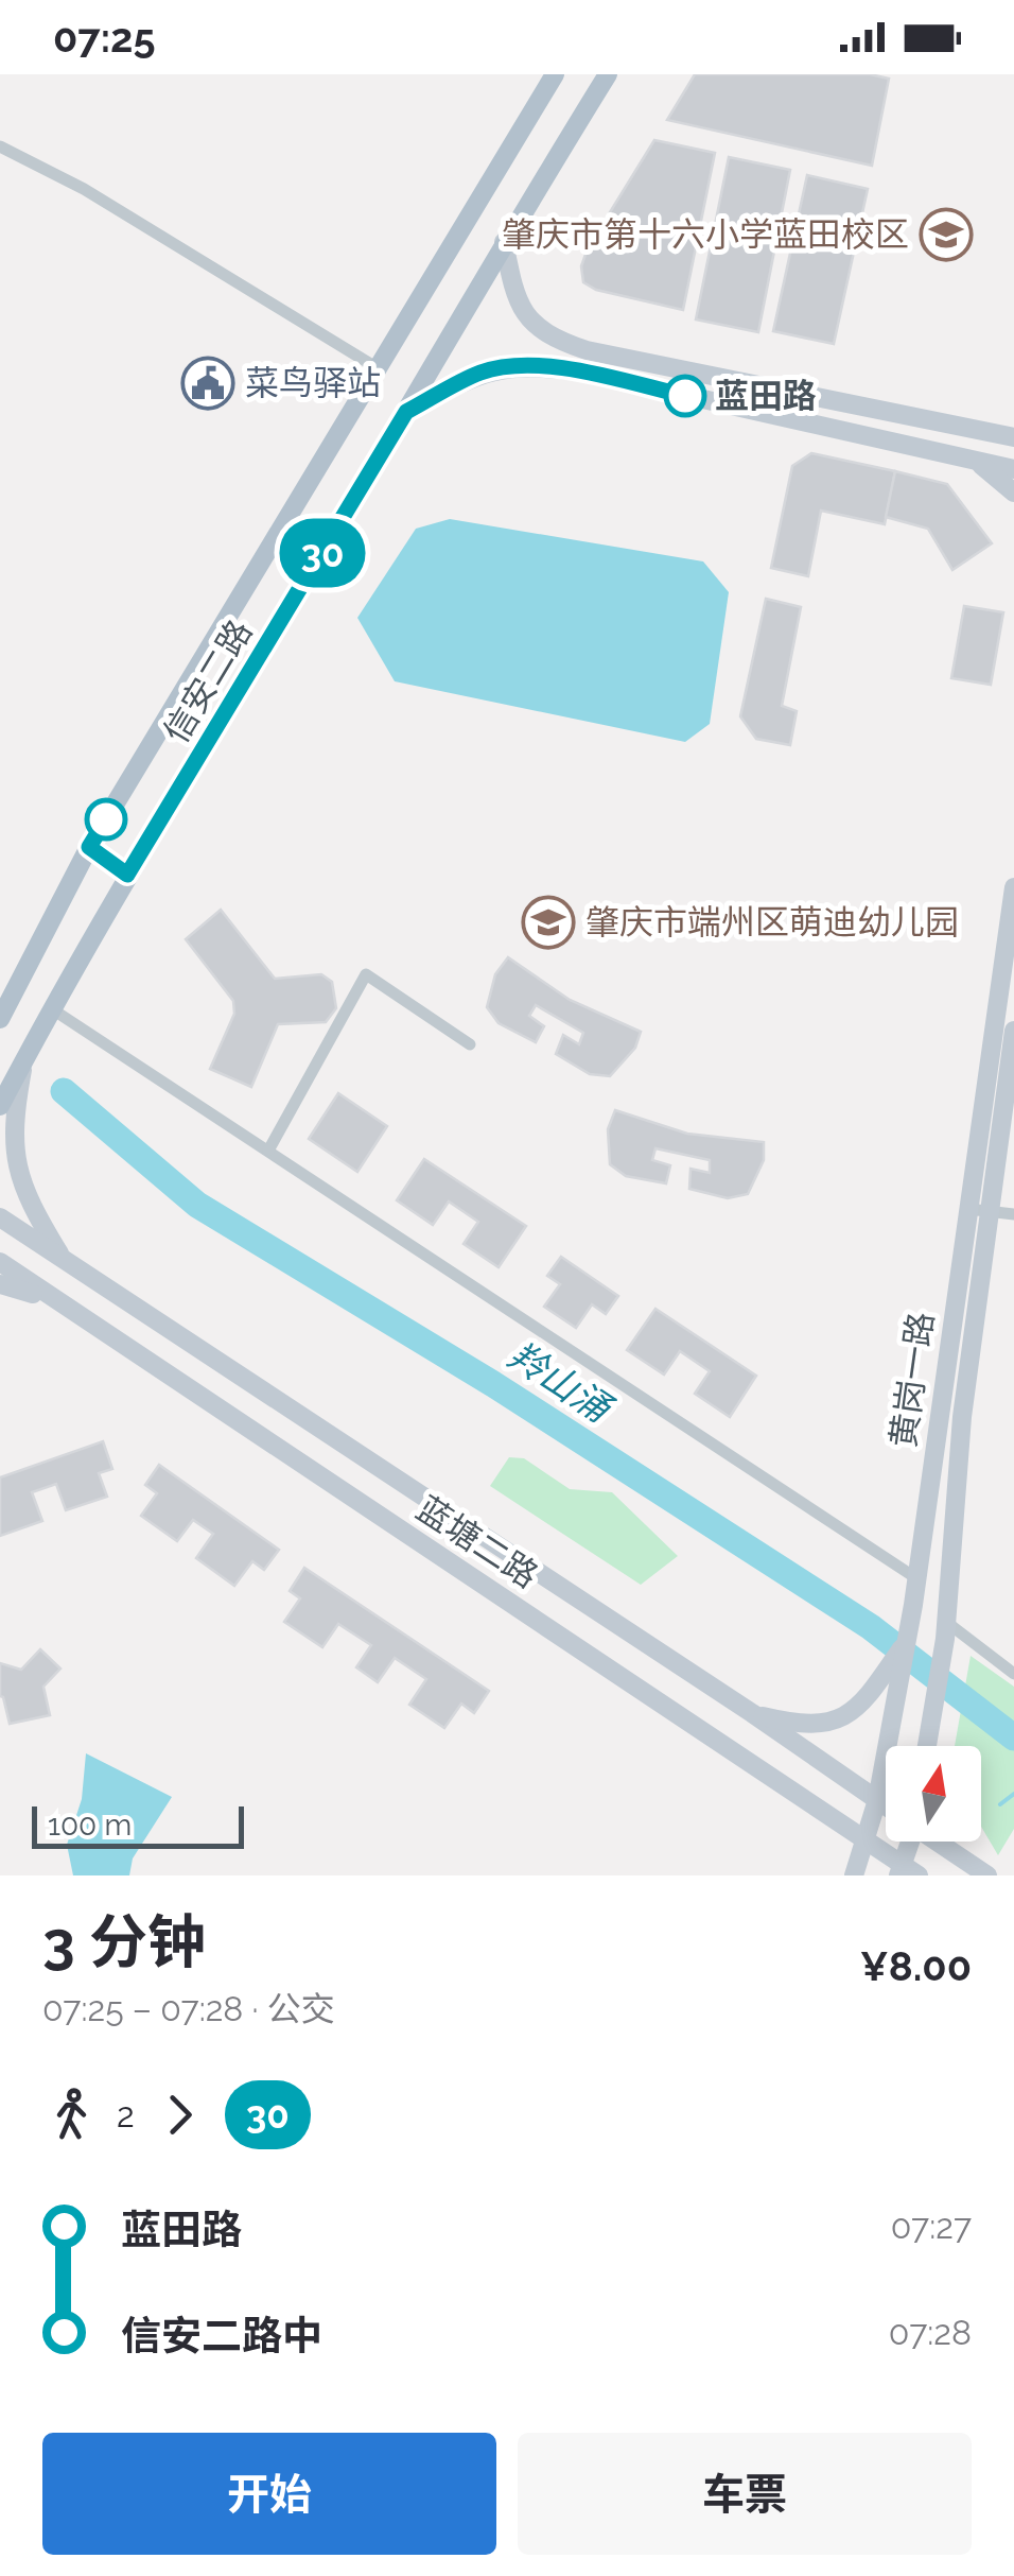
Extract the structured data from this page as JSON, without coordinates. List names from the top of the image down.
{
  "streets": {
    "main road": ["信安二路", "黄岗一路", "蓝塘二路"]
  },
  "crossings": [
    ["黄岗一路", "蓝塘二路"]
  ],
  "water": ["羚山涌"],
  "places": {
    "school or university": ["肇庆市第十六小学蓝田校区", "肇庆市端州区萌迪幼儿园"],
    "public building": ["菜鸟驿站"],
    "other": ["蓝田路"]
  },
  "lines": ["bus line 30"],
  "scale_bar": "100 m",
  "north": "top",
  "page": {
    "status": "07:25",
    "on_map": "30",
    "scale": "100 m",
    "heading": ["3 分钟", "07:25 – 07:28 · 公交", "¥8.00"],
    "legs": ["2", "30"],
    "list": [
      {
        "name": "蓝田路",
        "value": "07:27"
      },
      {
        "name": "信安二路中",
        "value": "07:28"
      }
    ],
    "buttons": ["开始", "车票"]
  }
}
